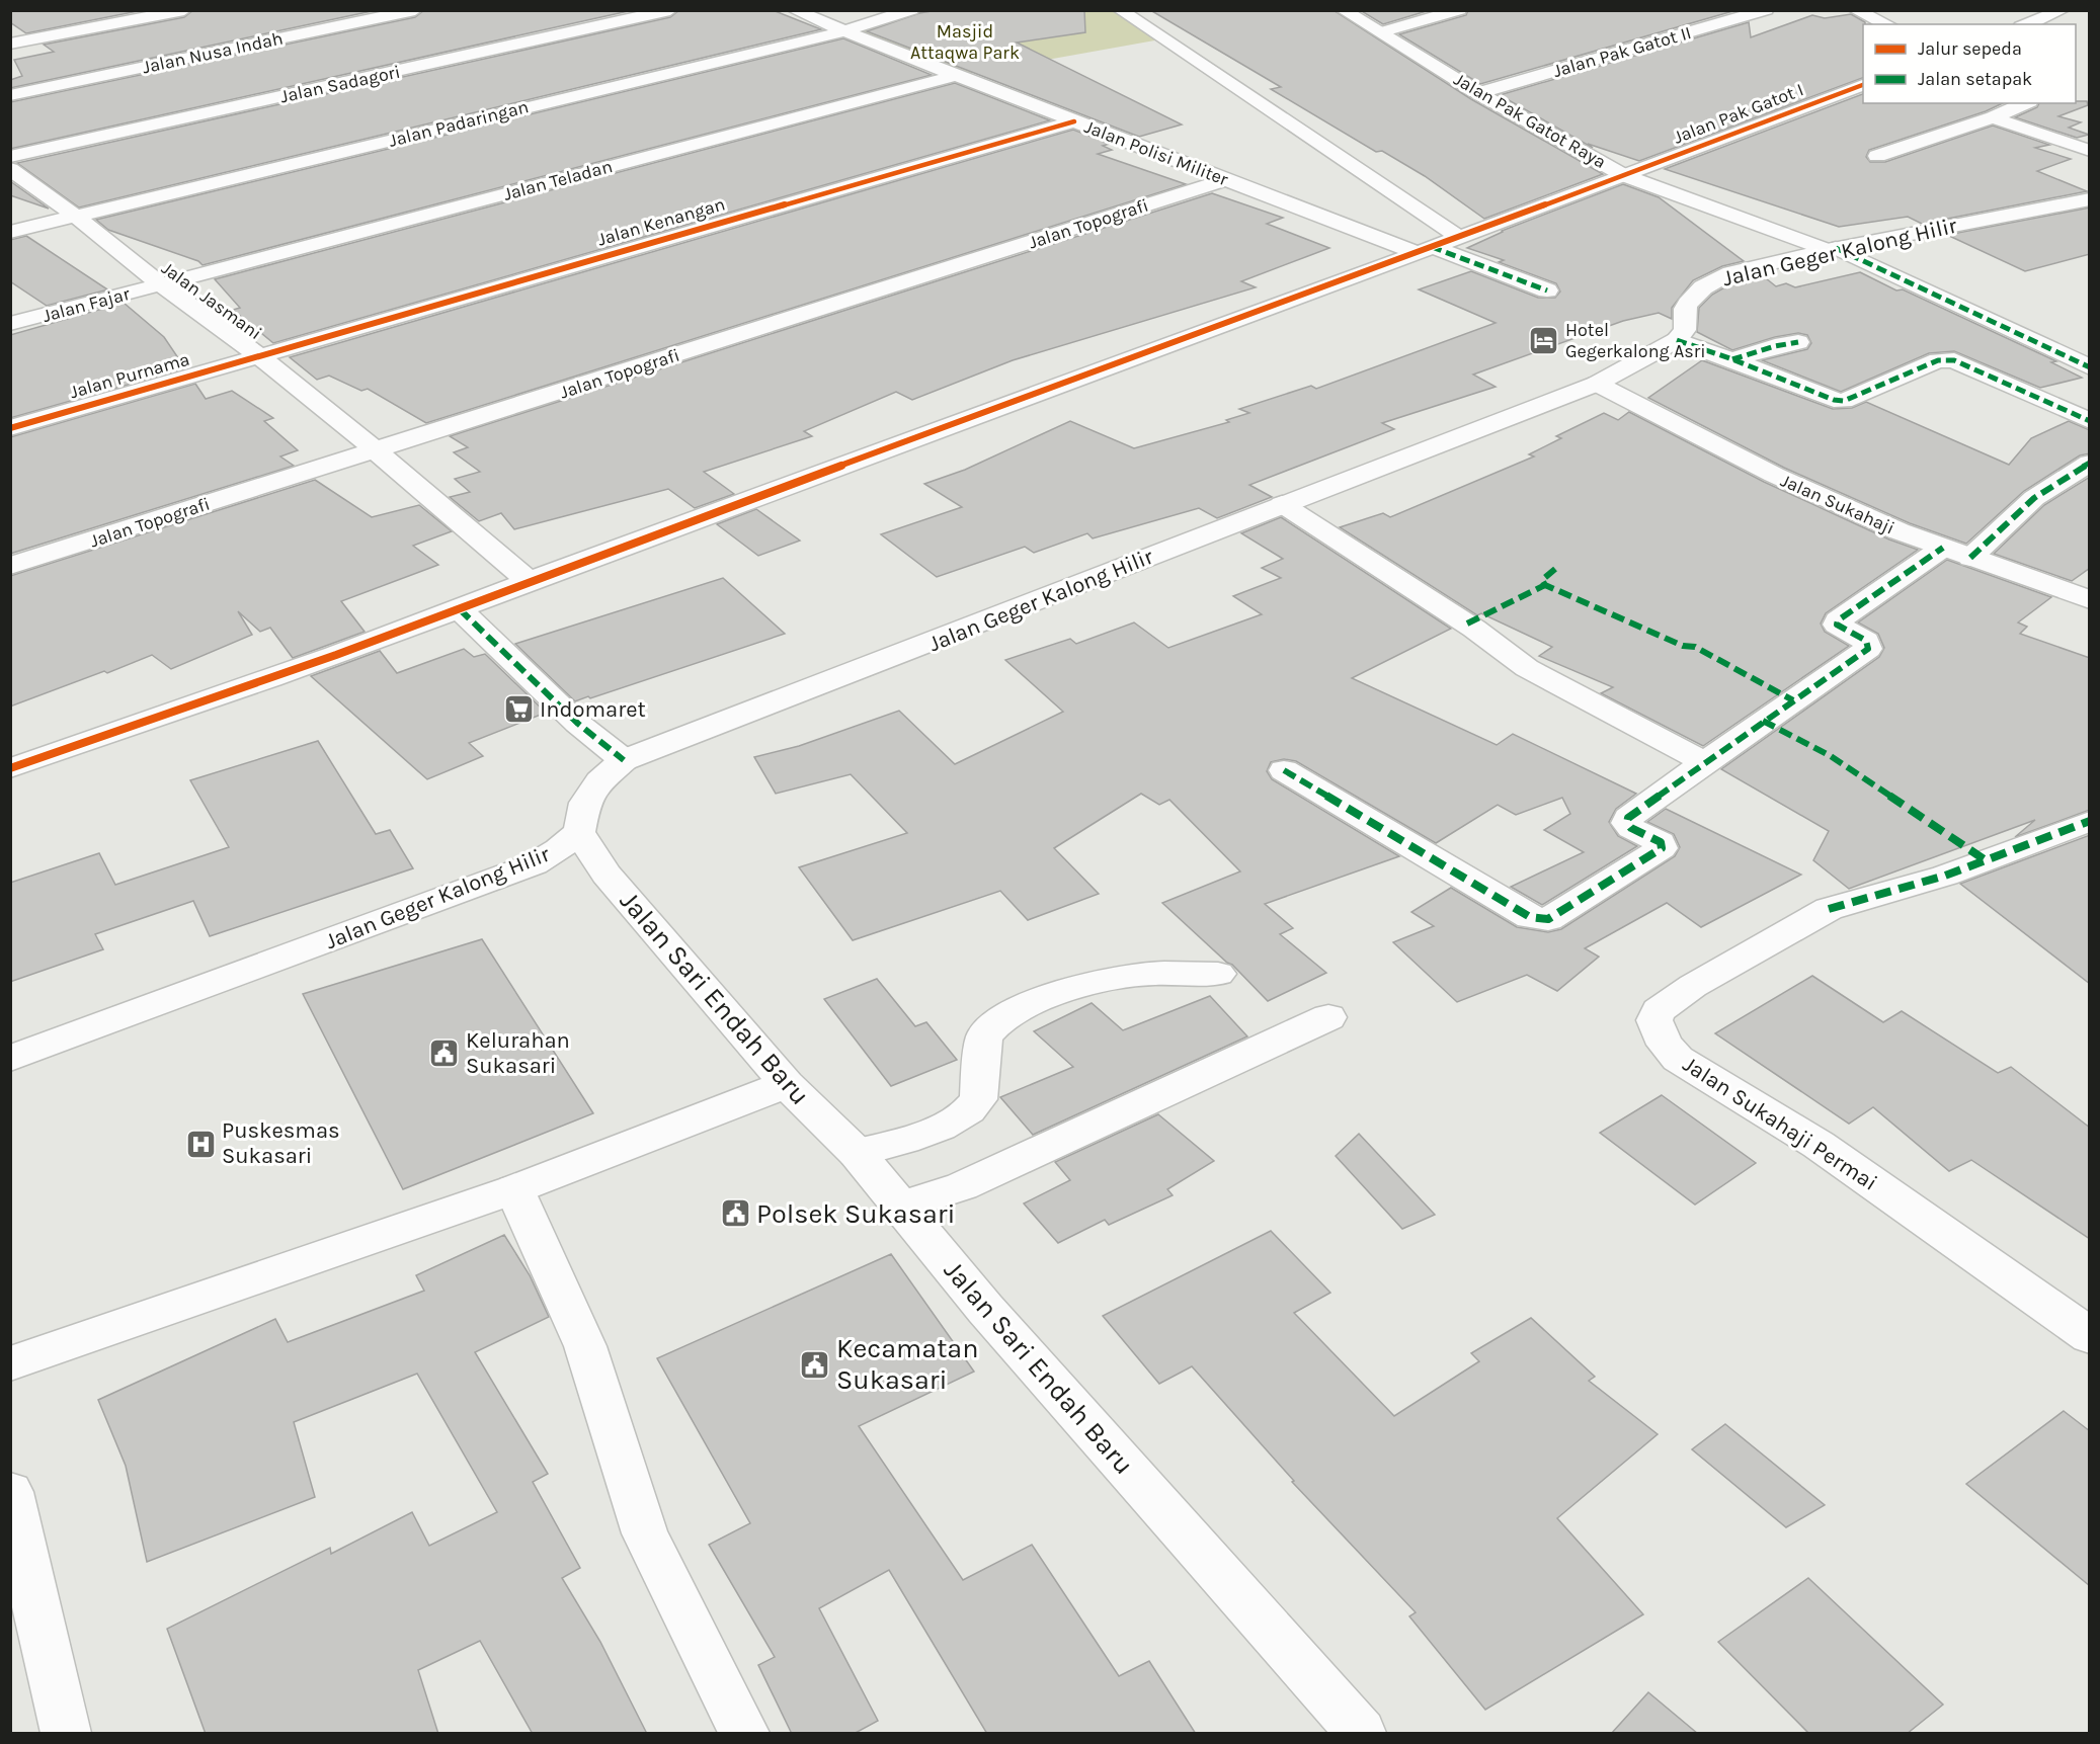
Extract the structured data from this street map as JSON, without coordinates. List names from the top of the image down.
{
  "streets": {
    "street": [
      "Jalan Pak Gatot II",
      "Jalan Nusa Indah",
      "Jalan Sadagori",
      "Jalan Pak Gatot I",
      "Jalan Pak Gatot Raya",
      "Jalan Padaringan",
      "Jalan Polisi Militer",
      "Jalan Teladan",
      "Jalan Kenangan",
      "Jalan Topografi",
      "Jalan Geger Kalong Hilir",
      "Jalan Jasmani",
      "Jalan Fajar",
      "Jalan Purnama",
      "Jalan Sukahaji",
      "Jalan Sari Endah Baru",
      "Jalan Sukahaji Permai"
    ]
  },
  "crossings": [
    ["Jalan Pak Gatot II", "Jalan Pak Gatot Raya"],
    ["Jalan Pak Gatot I", "Jalan Pak Gatot Raya"],
    ["Jalan Pak Gatot I", "Jalan Polisi Militer"],
    ["Jalan Pak Gatot I", "Jalan Jasmani"],
    ["Jalan Pak Gatot Raya", "Jalan Geger Kalong Hilir"],
    ["Jalan Padaringan", "Jalan Polisi Militer"],
    ["Jalan Padaringan", "Jalan Jasmani"],
    ["Jalan Polisi Militer", "Jalan Teladan"],
    ["Jalan Polisi Militer", "Jalan Kenangan"],
    ["Jalan Polisi Militer", "Jalan Topografi"],
    ["Jalan Teladan", "Jalan Jasmani"],
    ["Jalan Teladan", "Jalan Fajar"],
    ["Jalan Kenangan", "Jalan Jasmani"],
    ["Jalan Kenangan", "Jalan Purnama"],
    ["Jalan Topografi", "Jalan Jasmani"],
    ["Jalan Geger Kalong Hilir", "Jalan Sukahaji"],
    ["Jalan Geger Kalong Hilir", "Jalan Sari Endah Baru"],
    ["Jalan Jasmani", "Jalan Fajar"],
    ["Jalan Jasmani", "Jalan Purnama"]
  ],
  "parks": ["Masjid Attaqwa Park"],
  "places": {
    "hotel": ["Hotel Gegerkalong Asri"],
    "supermarket": ["Indomaret"],
    "public building": ["Kelurahan Sukasari", "Polsek Sukasari", "Kecamatan Sukasari"],
    "hospital": ["Puskesmas Sukasari"]
  },
  "legend": ["Jalur sepeda", "Jalan setapak"]
}
